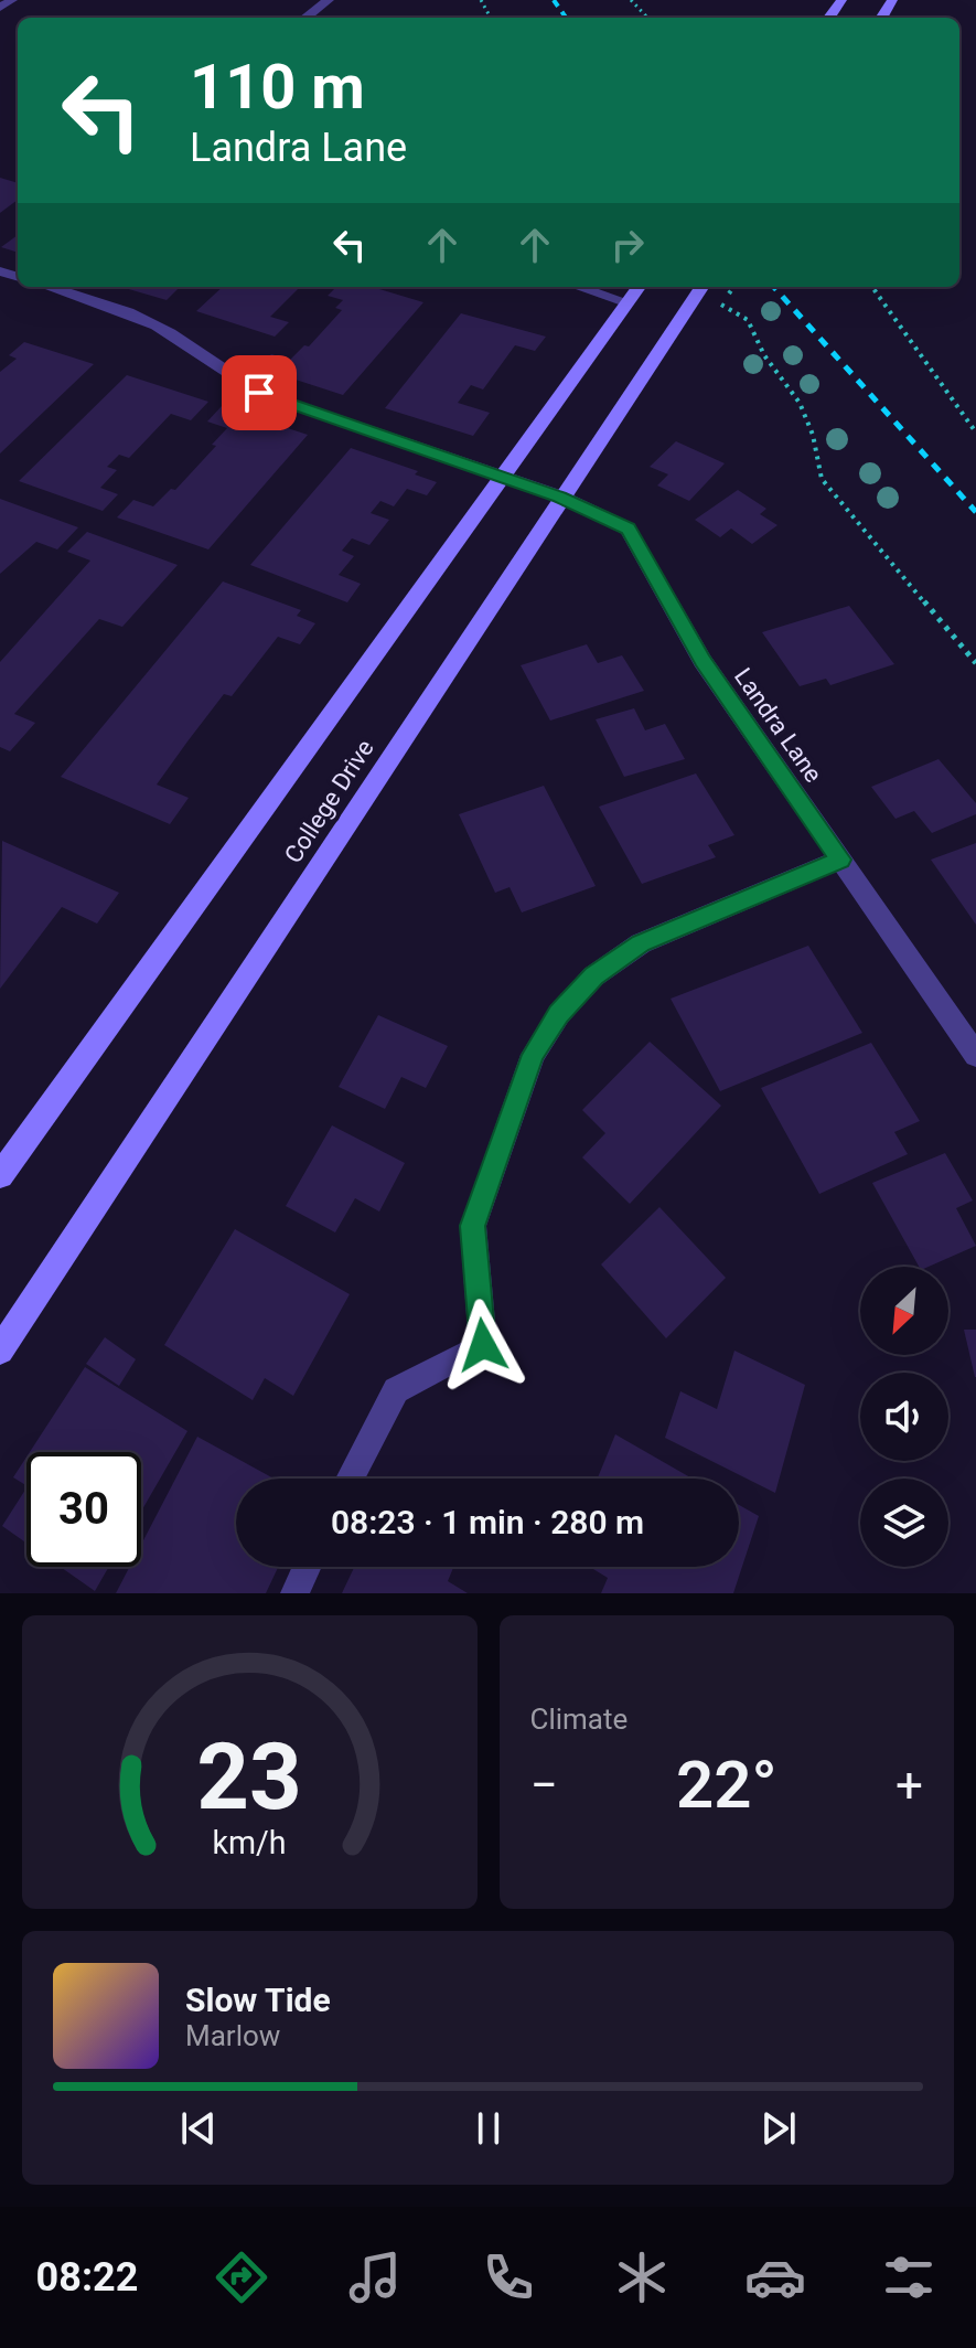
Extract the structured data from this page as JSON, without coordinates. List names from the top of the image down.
{
  "streets": {
    "main road": ["College Drive"],
    "street": ["Landra Lane"]
  },
  "crossings": [
    ["Landra Lane", "College Drive"]
  ],
  "north": "bottom left",
  "page": {
    "turn": ["110 m", "Landra Lane"],
    "limit": "30",
    "trip": "08:23 · 1 min · 280 m",
    "tile": "Climate",
    "heat": ["−", "22°", "+"],
    "song": ["Slow Tide", "Marlow"],
    "tabs": "08:22",
    "gauge": ["23", "km/h"]
  }
}
